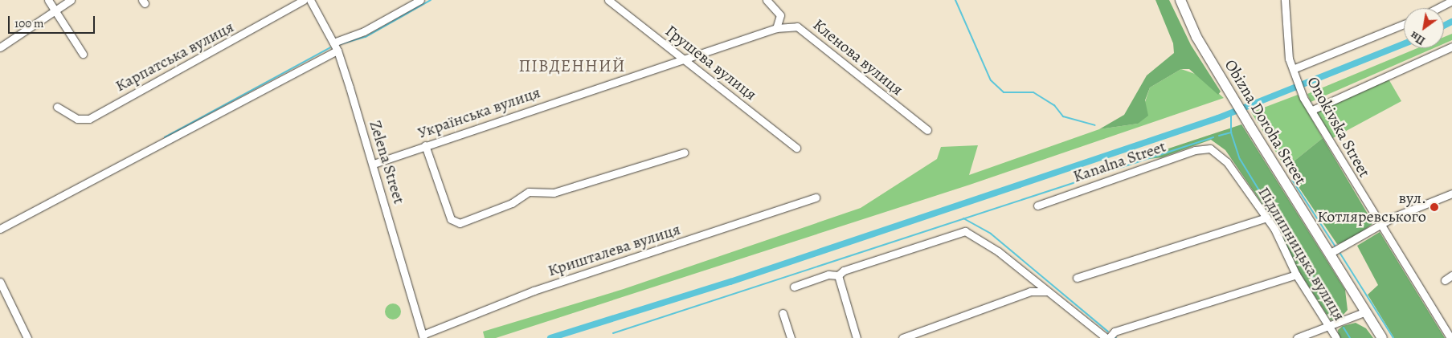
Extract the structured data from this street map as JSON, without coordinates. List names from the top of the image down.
{
  "streets": {
    "highway": ["Obizna Doroha Street"],
    "street": [
      "Карпатська вулиця",
      "Кленова вулиця",
      "Грушева вулиця",
      "Українська вулиця",
      "Onokivska Street",
      "Kanalna Street",
      "Zelena Street",
      "Кришталева вулиця",
      "Підлипницька вулиця"
    ]
  },
  "crossings": [
    ["Кленова вулиця", "Українська вулиця"],
    ["Грушева вулиця", "Українська вулиця"],
    ["Українська вулиця", "Zelena Street"],
    ["Kanalna Street", "Підлипницька вулиця"],
    ["Zelena Street", "Кришталева вулиця"]
  ],
  "districts": ["ПІВДЕННИЙ"],
  "places": ["вул. Котляревського"],
  "scale_bar": "100 m",
  "north": "bottom left"
}
